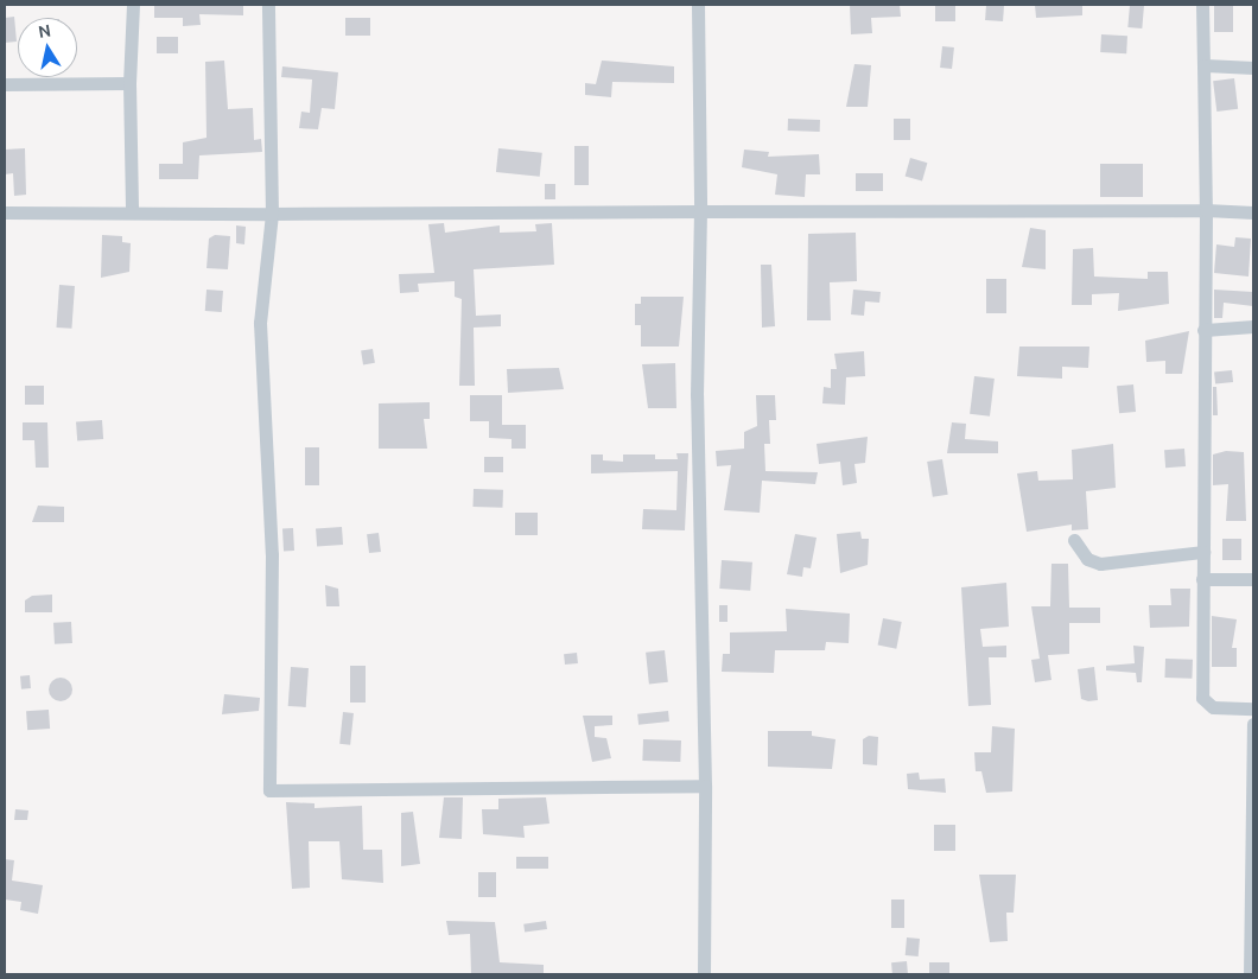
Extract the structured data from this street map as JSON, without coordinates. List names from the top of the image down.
{
  "north": "top"
}
